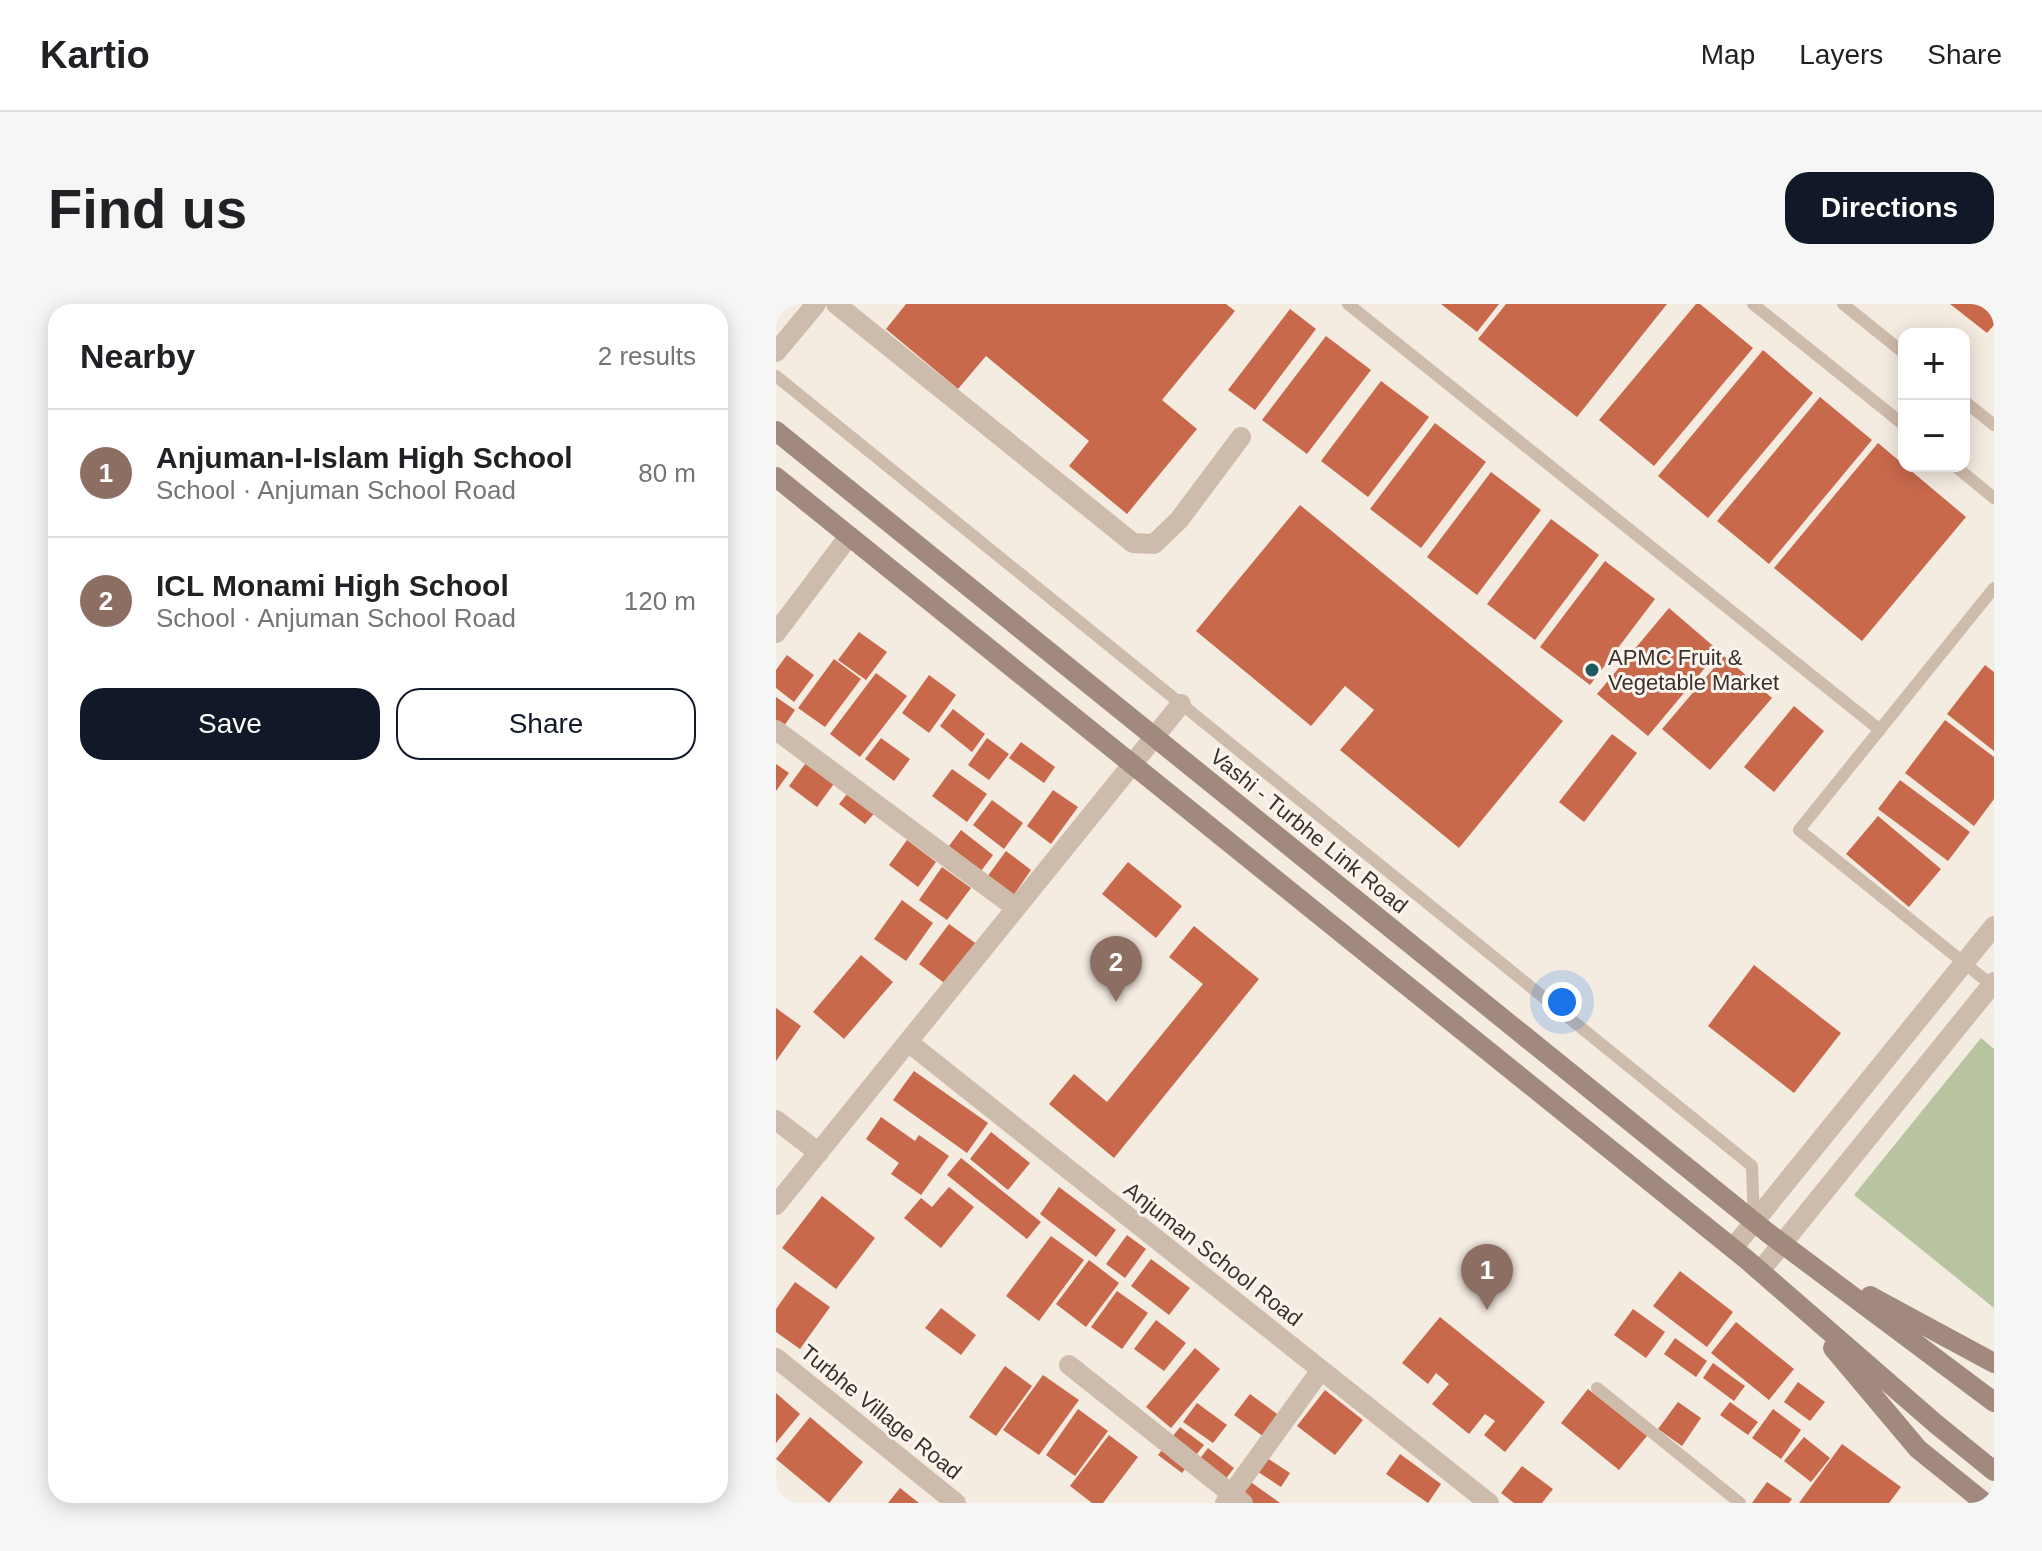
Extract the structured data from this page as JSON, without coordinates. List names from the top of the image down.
{
  "streets": {
    "main road": ["Vashi - Turbhe Link Road"],
    "street": ["Anjuman School Road", "Turbhe Village Road"]
  },
  "places": ["APMC Fruit & Vegetable Market"],
  "page": {
    "header": "Kartio",
    "nav": ["Map", "Layers", "Share"],
    "buttons": [
      "Directions",
      ["Save", "Share"]
    ],
    "title": "Find us",
    "heading": ["Nearby", "2 results"],
    "map_buttons": ["+", "−"],
    "list": [
      {
        "mark": "1",
        "name": "Anjuman-I-Islam High School",
        "note": "School · Anjuman School Road",
        "value": "80 m"
      },
      {
        "mark": "2",
        "name": "ICL Monami High School",
        "note": "School · Anjuman School Road",
        "value": "120 m"
      }
    ],
    "pins": ["2", "1"]
  }
}
